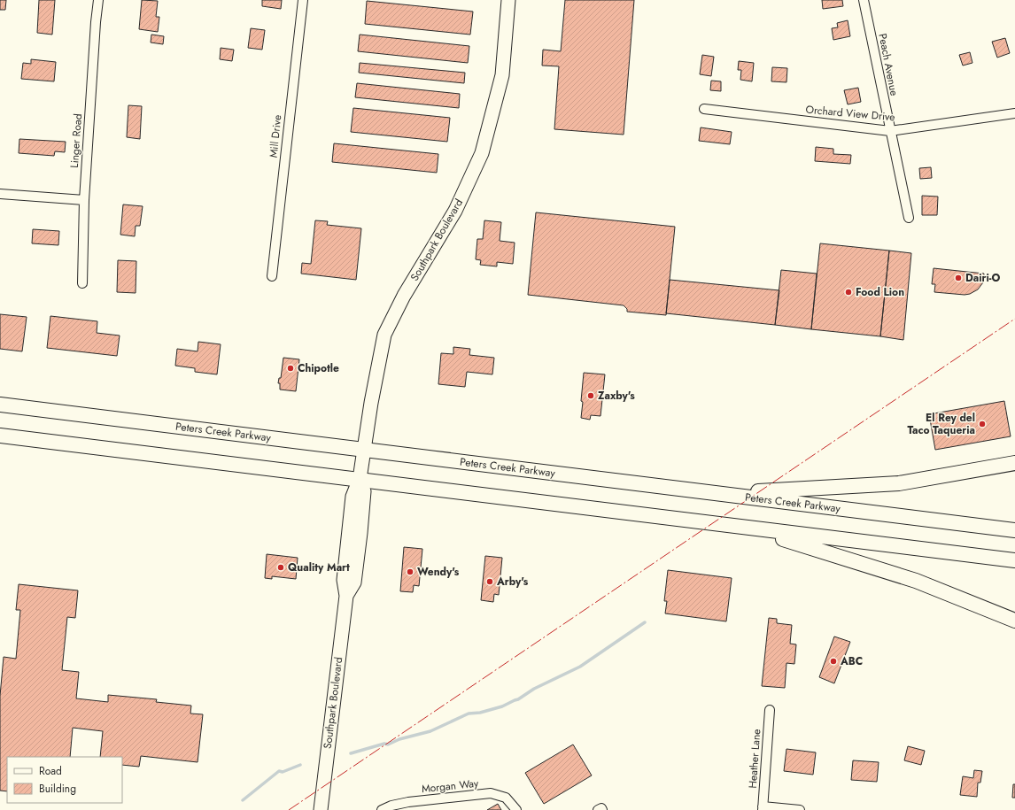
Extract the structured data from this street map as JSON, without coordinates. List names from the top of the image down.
{
  "streets": {
    "main road": ["Peters Creek Parkway"],
    "street": [
      "Peach Avenue",
      "Orchard View Drive",
      "Mill Drive",
      "Linger Road",
      "Southpark Boulevard",
      "Heather Lane",
      "Morgan Way"
    ]
  },
  "crossings": [
    ["Peach Avenue", "Orchard View Drive"],
    ["Southpark Boulevard", "Peters Creek Parkway"]
  ],
  "places": [
    "Dairi-O",
    "Food Lion",
    "Chipotle",
    "Zaxby's",
    "El Rey del Taco Taqueria",
    "Quality Mart",
    "Wendy's",
    "Arby's",
    "ABC"
  ],
  "legend": ["Road", "Building"]
}
